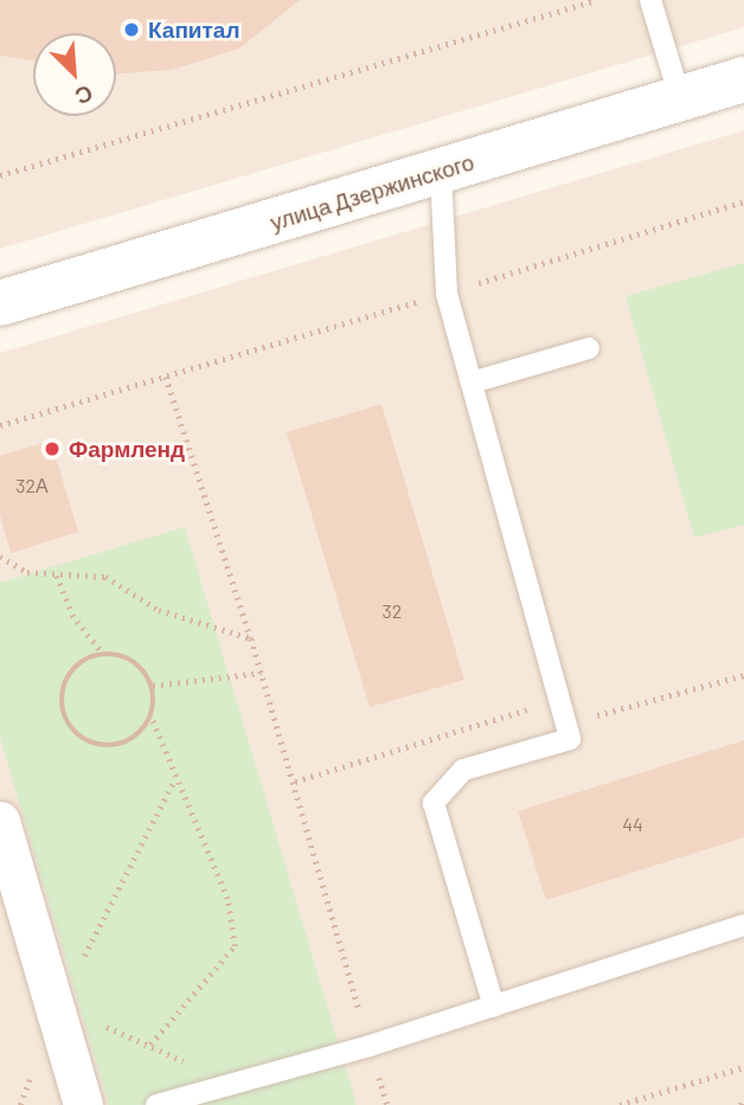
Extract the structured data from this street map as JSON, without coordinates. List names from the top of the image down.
{
  "streets": {
    "main road": ["улица Дзержинского"]
  },
  "places": ["Капитал", "Фармленд"],
  "house_numbers": ["32А", "32", "44"],
  "north": "bottom right"
}
